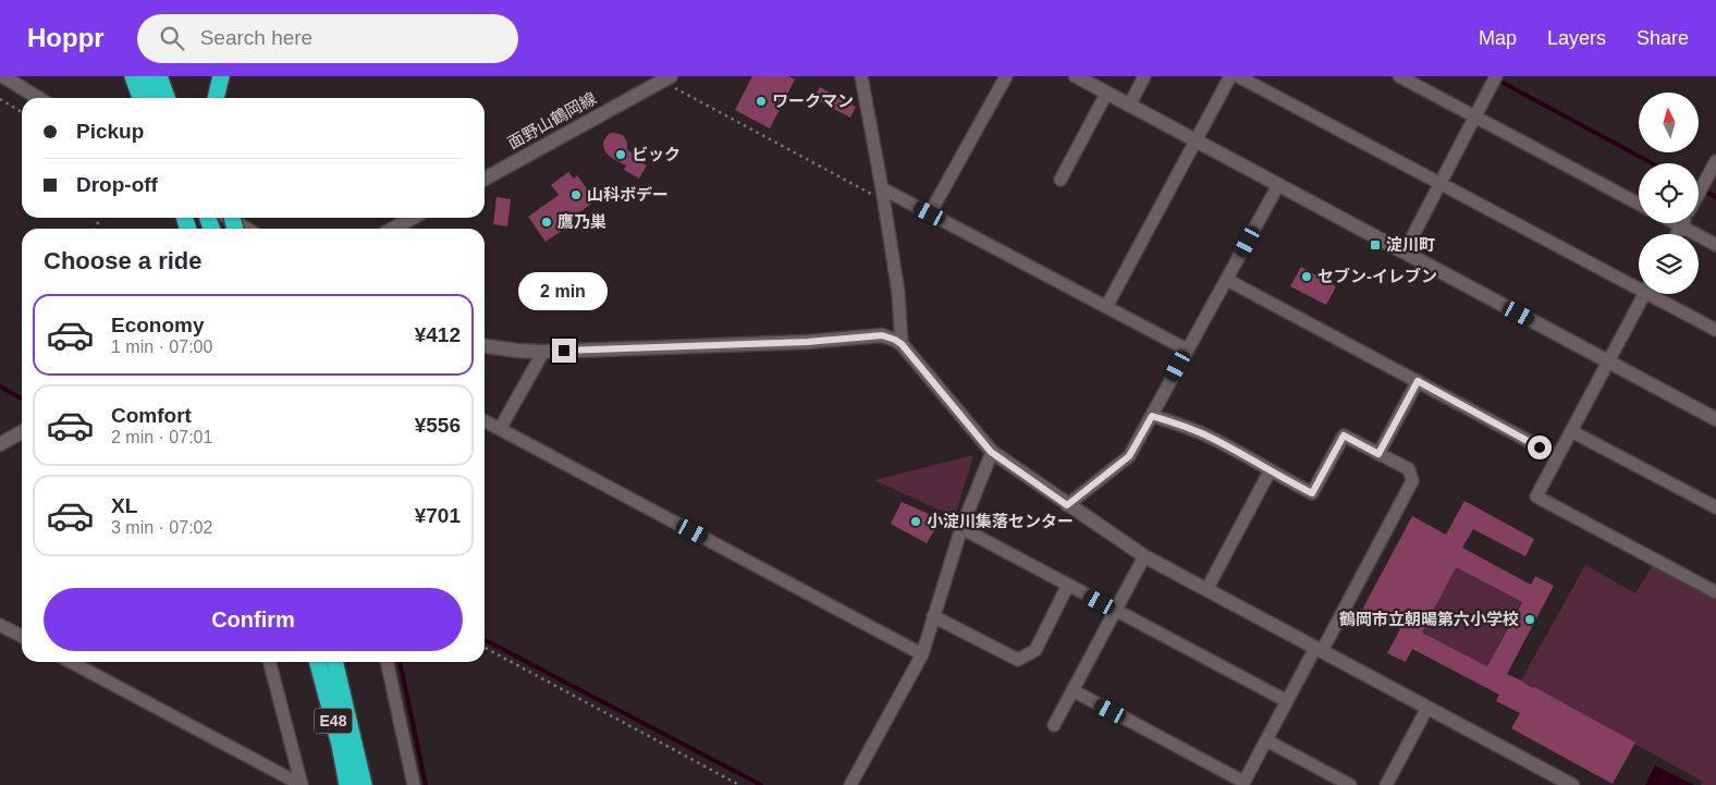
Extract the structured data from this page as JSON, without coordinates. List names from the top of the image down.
{
  "streets": {
    "highway": ["E48"],
    "street": ["面野山鶴岡線"]
  },
  "places": {
    "other": [
      "ワークマン",
      "ビック",
      "山科ボデー",
      "鷹乃巣",
      "セブン-イレブン",
      "小淀川集落センター",
      "鶴岡市立朝暘第六小学校"
    ],
    "transit": ["淀川町"]
  },
  "north": "top",
  "page": {
    "header": "Hoppr",
    "search": "Search here",
    "nav": ["Map", "Layers", "Share"],
    "banner": ["Pickup", "Drop-off"],
    "heading": "Choose a ride",
    "bubble": "2 min",
    "list": [
      {
        "name": "Economy",
        "note": "1 min · 07:00",
        "value": "¥412"
      },
      {
        "name": "Comfort",
        "note": "2 min · 07:01",
        "value": "¥556"
      },
      {
        "name": "XL",
        "note": "3 min · 07:02",
        "value": "¥701"
      }
    ],
    "buttons": "Confirm"
  }
}
